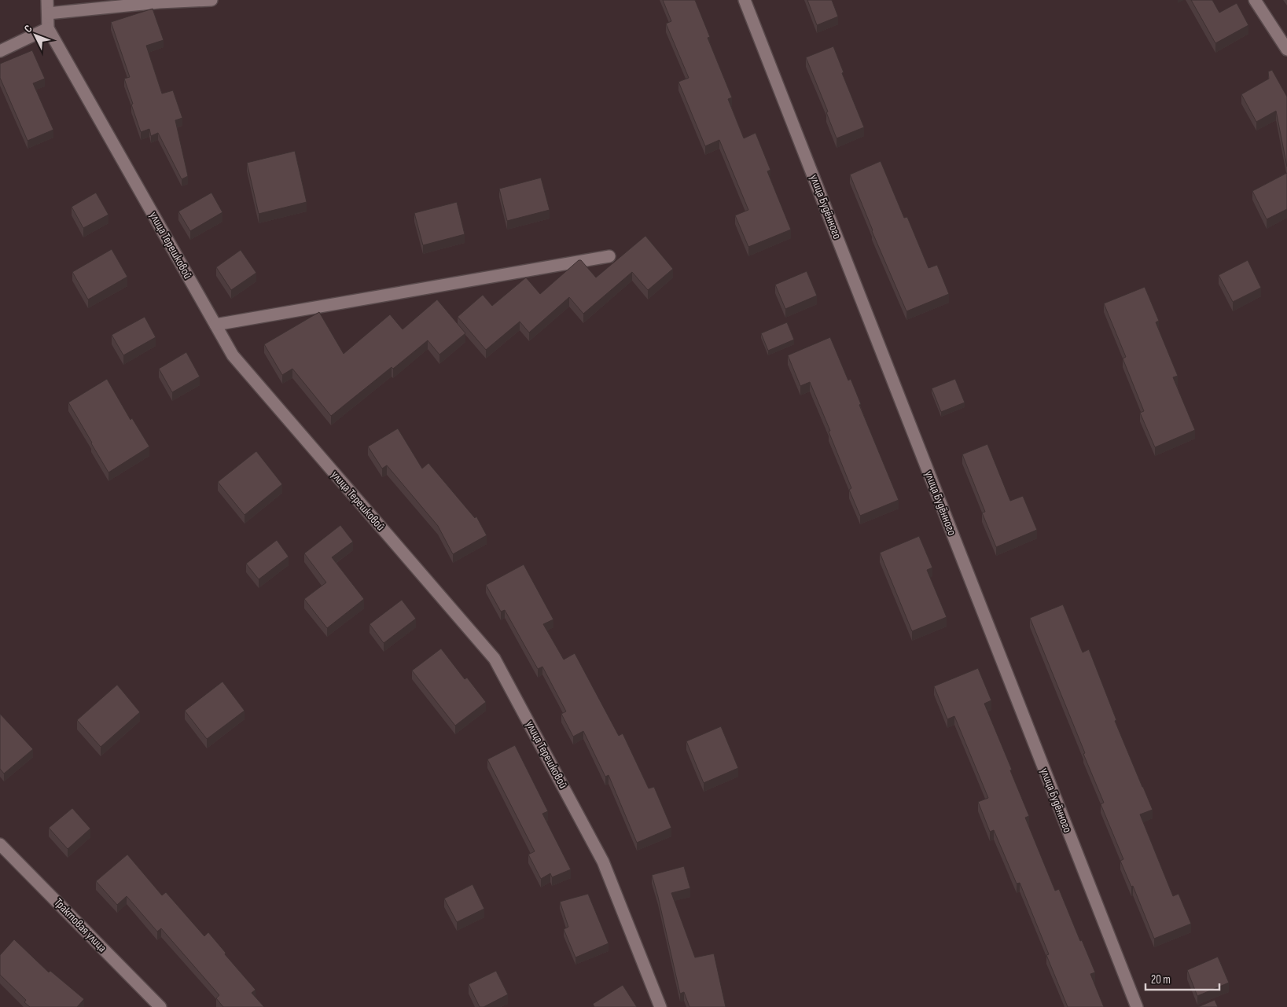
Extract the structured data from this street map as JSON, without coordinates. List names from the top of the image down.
{
  "streets": {
    "street": ["улица Будённого", "улица Терешковой", "Трактовая улица"]
  },
  "scale_bar": "20 m",
  "north": "top left"
}
